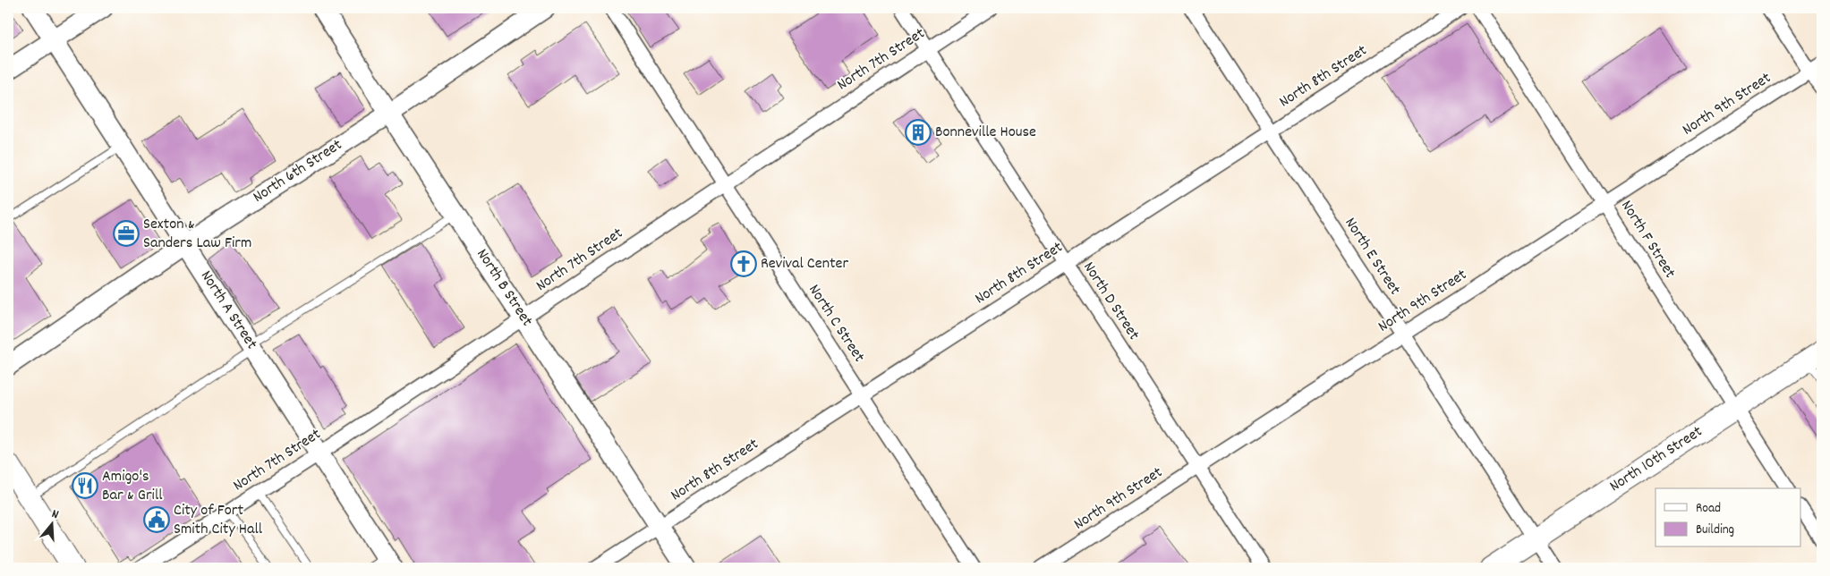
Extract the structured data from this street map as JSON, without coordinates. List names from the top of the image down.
{
  "streets": {
    "main road": ["North 10th Street"],
    "street": [
      "North 7th Street",
      "North 8th Street",
      "North 9th Street",
      "North 6th Street",
      "North F Street",
      "North E Street",
      "North B Street",
      "North D Street",
      "North A Street",
      "North C Street"
    ]
  },
  "crossings": [
    ["North 7th Street", "North B Street"],
    ["North 7th Street", "North D Street"],
    ["North 7th Street", "North A Street"],
    ["North 7th Street", "North C Street"],
    ["North 8th Street", "North E Street"],
    ["North 8th Street", "North B Street"],
    ["North 8th Street", "North D Street"],
    ["North 8th Street", "North C Street"],
    ["North 9th Street", "North F Street"],
    ["North 9th Street", "North E Street"],
    ["North 9th Street", "North D Street"],
    ["North 6th Street", "North B Street"],
    ["North 6th Street", "North A Street"],
    ["North F Street", "North 10th Street"],
    ["North E Street", "North 10th Street"]
  ],
  "places": {
    "building": ["Bonneville House"],
    "office": ["Sexton & Sanders Law Firm"],
    "church": ["Revival Center"],
    "restaurant": ["Amigo's Bar & Grill"],
    "public building": ["City of Fort Smith City Hall"]
  },
  "legend": ["Road", "Building"],
  "north": "top"
}
